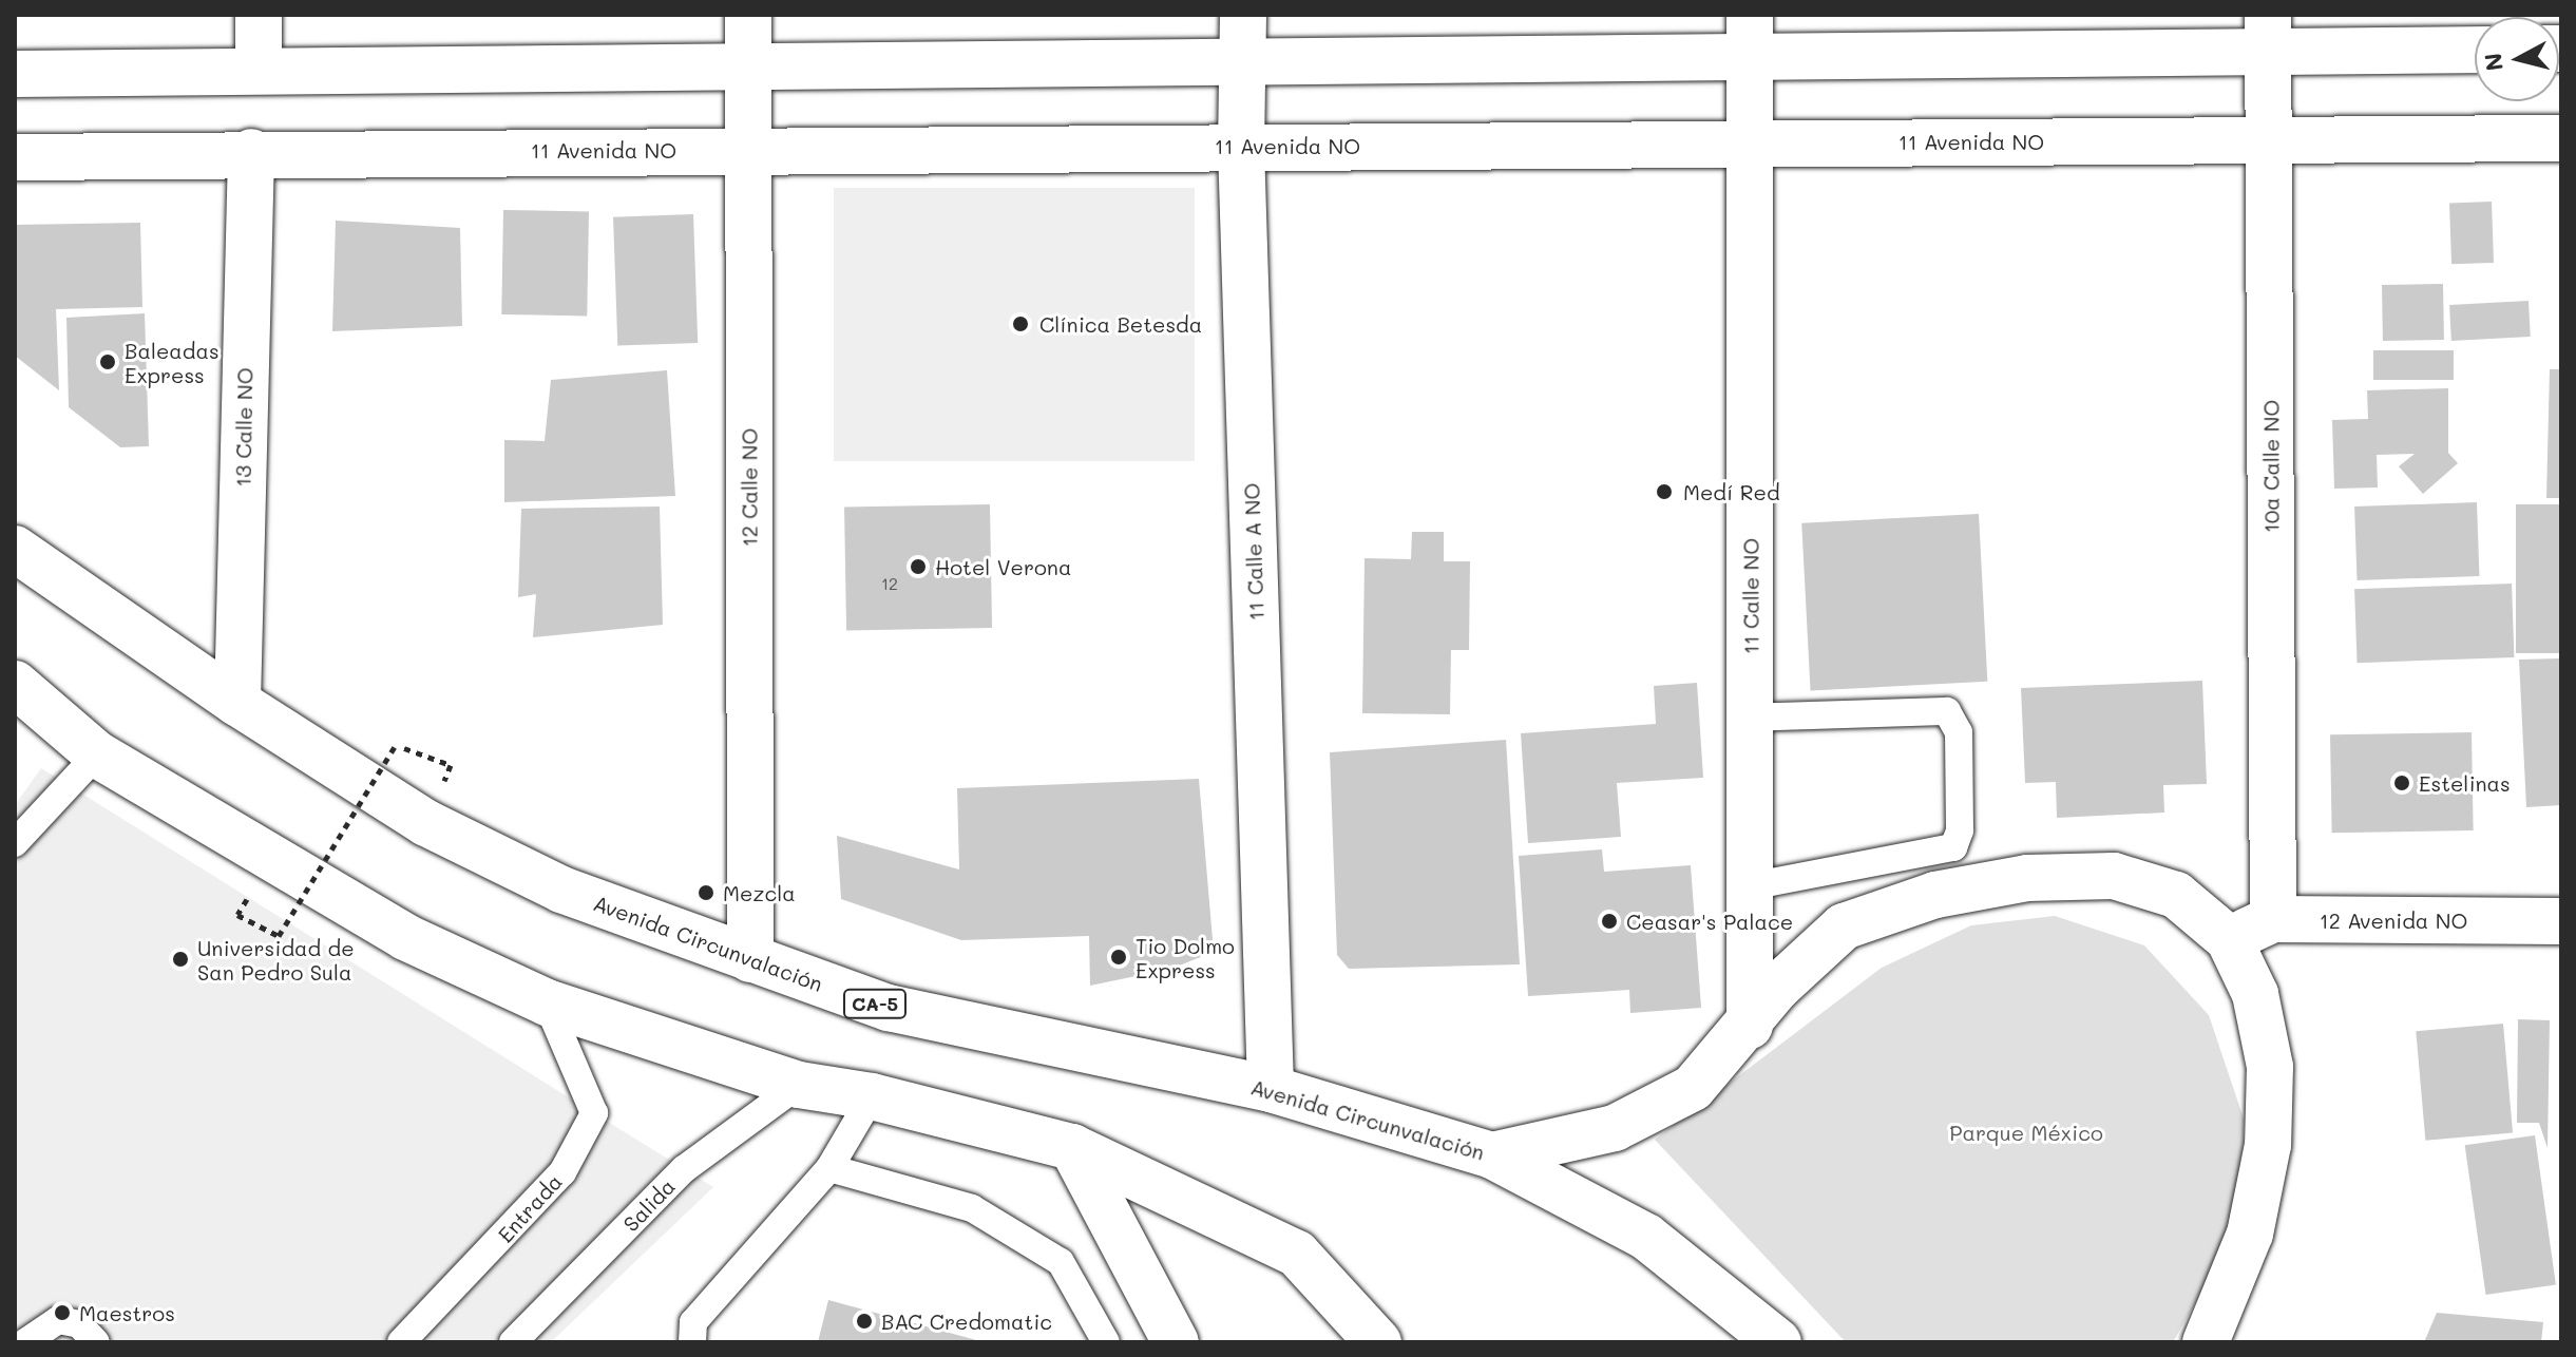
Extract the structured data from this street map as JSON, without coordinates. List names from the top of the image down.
{
  "streets": {
    "main road": [
      "11 Avenida NO",
      "13 Calle NO",
      "10a Calle NO",
      "12 Calle NO",
      "11 Calle A NO",
      "11 Calle NO",
      "12 Avenida NO",
      "Avenida Circunvalación",
      "CA-5"
    ],
    "lane": ["Salida", "Entrada"]
  },
  "crossings": [
    ["11 Avenida NO", "13 Calle NO"],
    ["11 Avenida NO", "10a Calle NO"],
    ["11 Avenida NO", "12 Calle NO"],
    ["11 Avenida NO", "11 Calle A NO"],
    ["11 Avenida NO", "11 Calle NO"],
    ["13 Calle NO", "Avenida Circunvalación"],
    ["10a Calle NO", "12 Avenida NO"],
    ["12 Calle NO", "Avenida Circunvalación"],
    ["11 Calle A NO", "Avenida Circunvalación"]
  ],
  "parks": ["Parque México"],
  "places": [
    "Clínica Betesda",
    "Baleadas Express",
    "Medí Red",
    "Hotel Verona",
    "Estelinas",
    "Mezcla",
    "Ceasar's Palace",
    "Tio Dolmo Express",
    "Universidad de San Pedro Sula",
    "Maestros",
    "BAC Credomatic"
  ],
  "house_numbers": ["12"],
  "north": "left"
}
